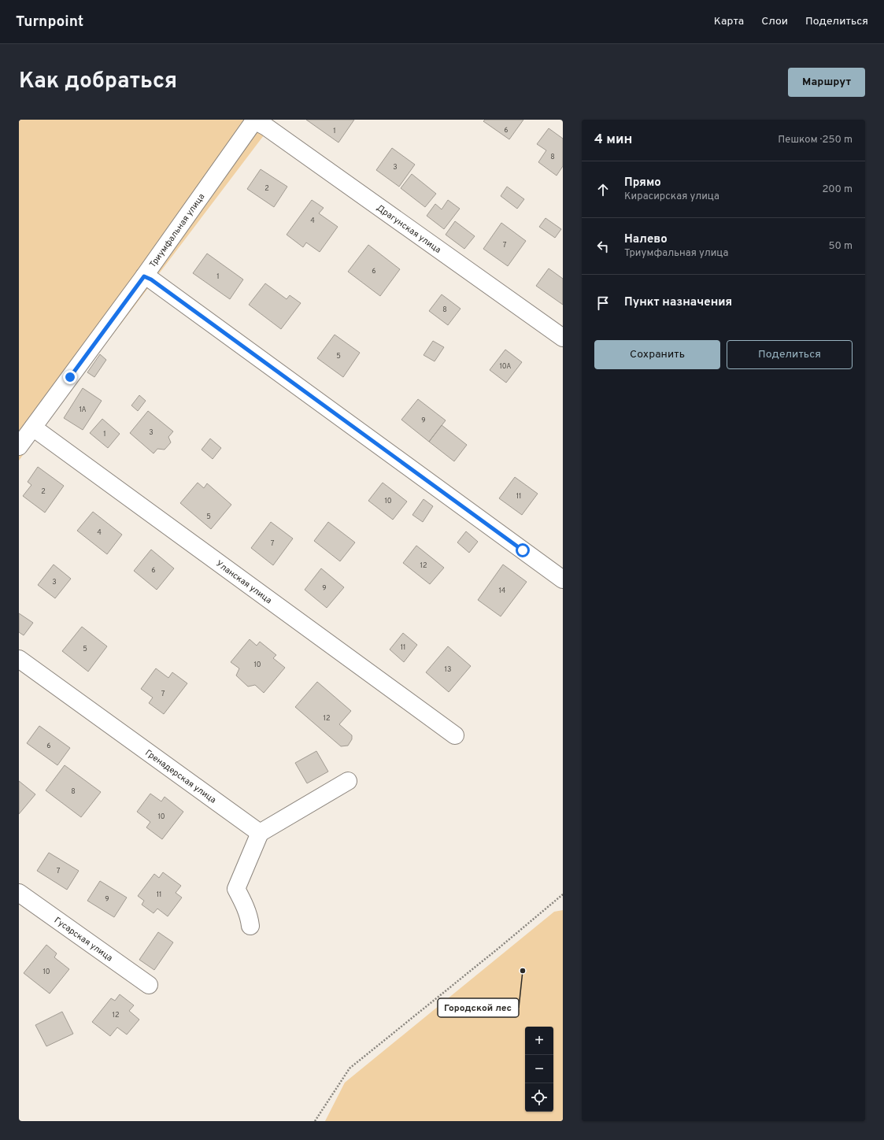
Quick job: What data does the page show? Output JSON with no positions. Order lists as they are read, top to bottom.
{
  "streets": {
    "street": [
      "Драгунская улица",
      "Триумфальная улица",
      "Уланская улица",
      "Гренадерская улица",
      "Гусарская улица"
    ]
  },
  "crossings": [
    ["Драгунская улица", "Триумфальная улица"],
    ["Триумфальная улица", "Уланская улица"]
  ],
  "places": ["Городской лес"],
  "house_numbers": [
    "6",
    "1",
    "8",
    "3",
    "2",
    "4",
    "7",
    "6",
    "1",
    "8",
    "5",
    "10А",
    "1А",
    "9",
    "3",
    "1",
    "2",
    "11",
    "10",
    "5",
    "4",
    "7",
    "12",
    "6",
    "3",
    "9",
    "14",
    "11",
    "5",
    "10",
    "13",
    "7",
    "12",
    "6",
    "8",
    "10",
    "7",
    "11",
    "9",
    "10",
    "12"
  ],
  "page": {
    "header": "Turnpoint",
    "nav": ["Карта", "Слои", "Поделиться"],
    "title": "Как добраться",
    "buttons": [
      "Маршрут",
      ["Сохранить", "Поделиться"]
    ],
    "heading": ["4 мин", "Пешком · 250 m"],
    "list": [
      ["Прямо", "Кирасирская улица", "200 m"],
      ["Налево", "Триумфальная улица", "50 m"],
      "Пункт назначения"
    ],
    "map_buttons": ["+", "−"]
  }
}
